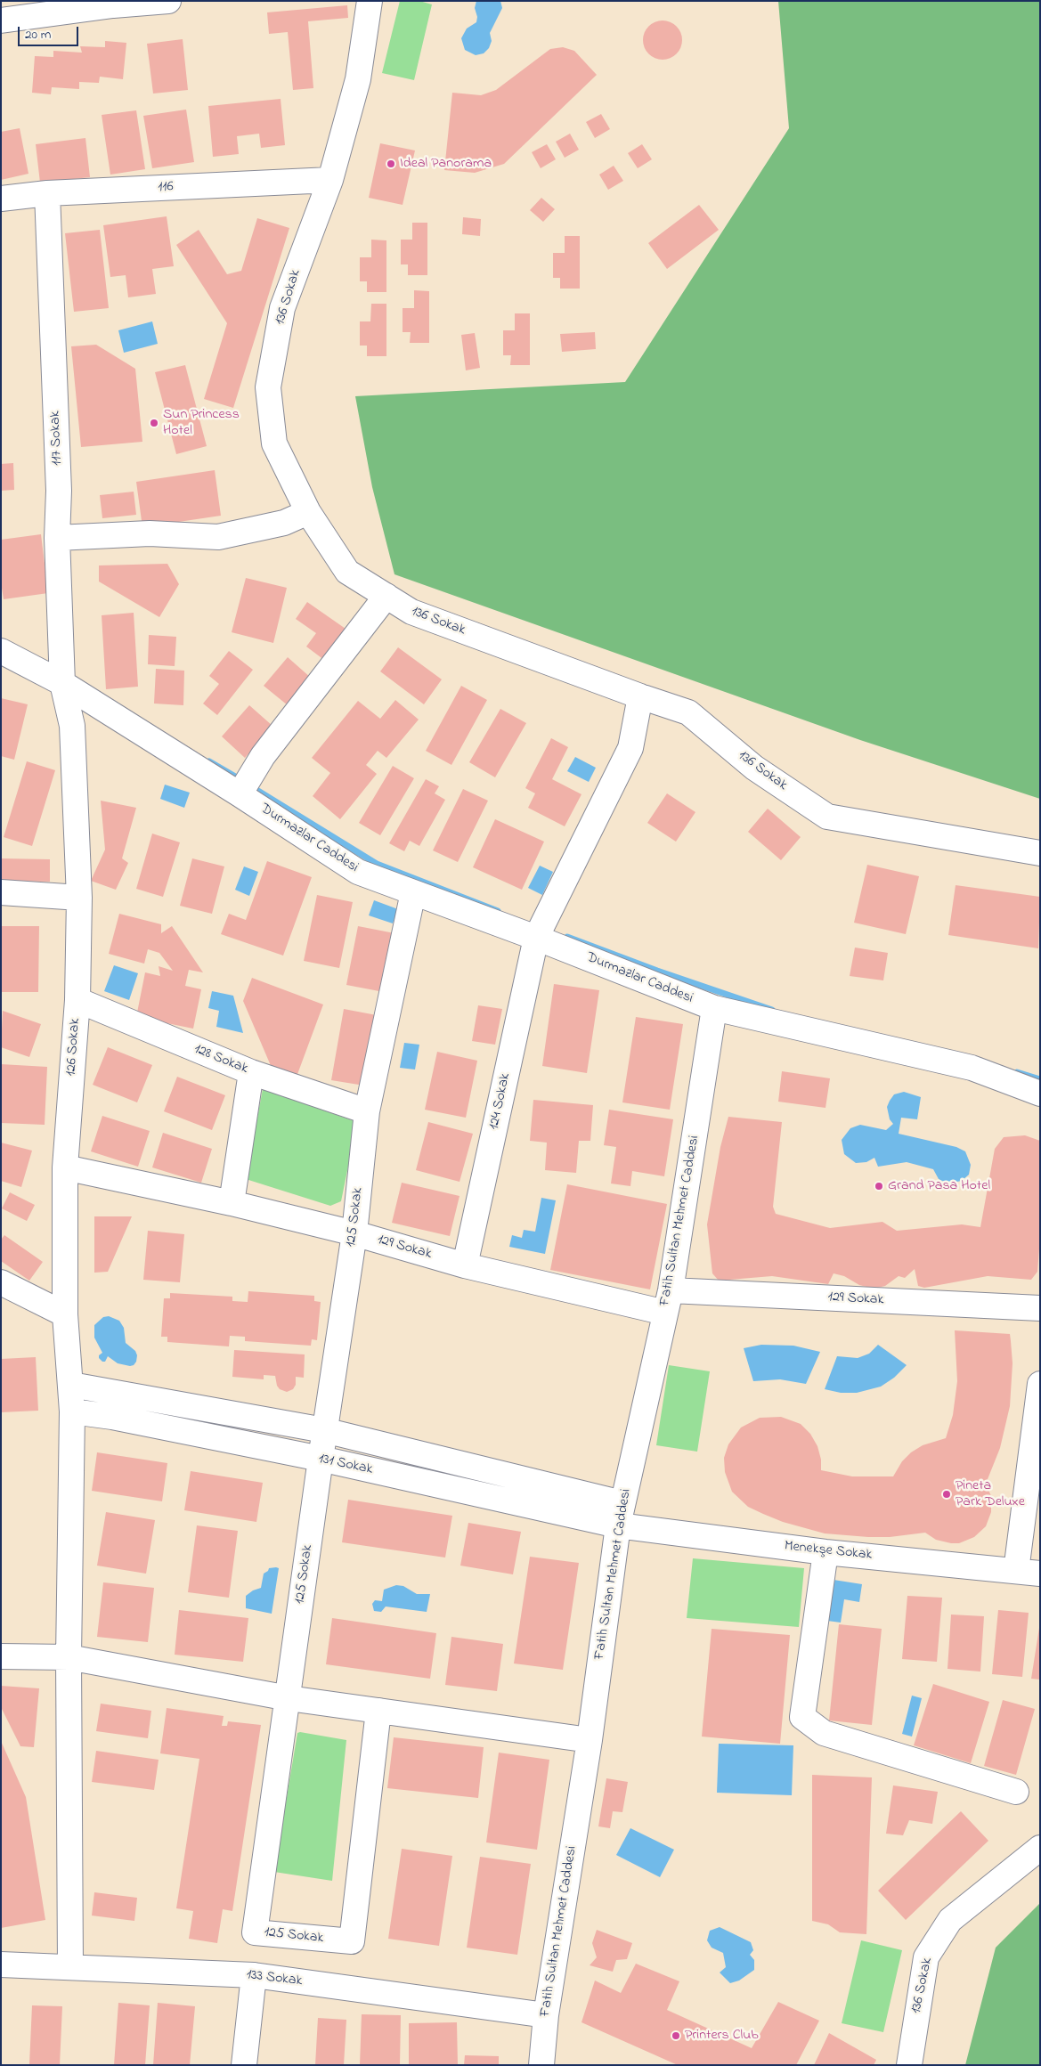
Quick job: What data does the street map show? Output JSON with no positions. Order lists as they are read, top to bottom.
{
  "streets": {
    "street": [
      "116",
      "136 Sokak",
      "117 Sokak",
      "Durmazlar Caddesi",
      "126 Sokak",
      "128 Sokak",
      "124 Sokak",
      "125 Sokak",
      "Fatih Sultan Mehmet Caddesi",
      "129 Sokak",
      "131 Sokak",
      "Menekşe Sokak",
      "133 Sokak"
    ]
  },
  "crossings": [
    ["116", "136 Sokak"],
    ["116", "117 Sokak"],
    ["136 Sokak", "124 Sokak"],
    ["117 Sokak", "Durmazlar Caddesi"],
    ["117 Sokak", "126 Sokak"],
    ["Durmazlar Caddesi", "126 Sokak"],
    ["Durmazlar Caddesi", "124 Sokak"],
    ["Durmazlar Caddesi", "125 Sokak"],
    ["Durmazlar Caddesi", "Fatih Sultan Mehmet Caddesi"],
    ["126 Sokak", "128 Sokak"],
    ["126 Sokak", "129 Sokak"],
    ["126 Sokak", "131 Sokak"],
    ["126 Sokak", "133 Sokak"],
    ["128 Sokak", "125 Sokak"],
    ["124 Sokak", "129 Sokak"],
    ["125 Sokak", "129 Sokak"],
    ["125 Sokak", "131 Sokak"],
    ["Fatih Sultan Mehmet Caddesi", "129 Sokak"],
    ["Fatih Sultan Mehmet Caddesi", "131 Sokak"],
    ["Fatih Sultan Mehmet Caddesi", "Menekşe Sokak"],
    ["Fatih Sultan Mehmet Caddesi", "133 Sokak"],
    ["131 Sokak", "Menekşe Sokak"]
  ],
  "places": [
    "Ideal Panorama",
    "Sun Princess Hotel",
    "Grand Pasa Hotel",
    "Pineta Park Deluxe",
    "Printers Club"
  ],
  "scale_bar": "20 m"
}
